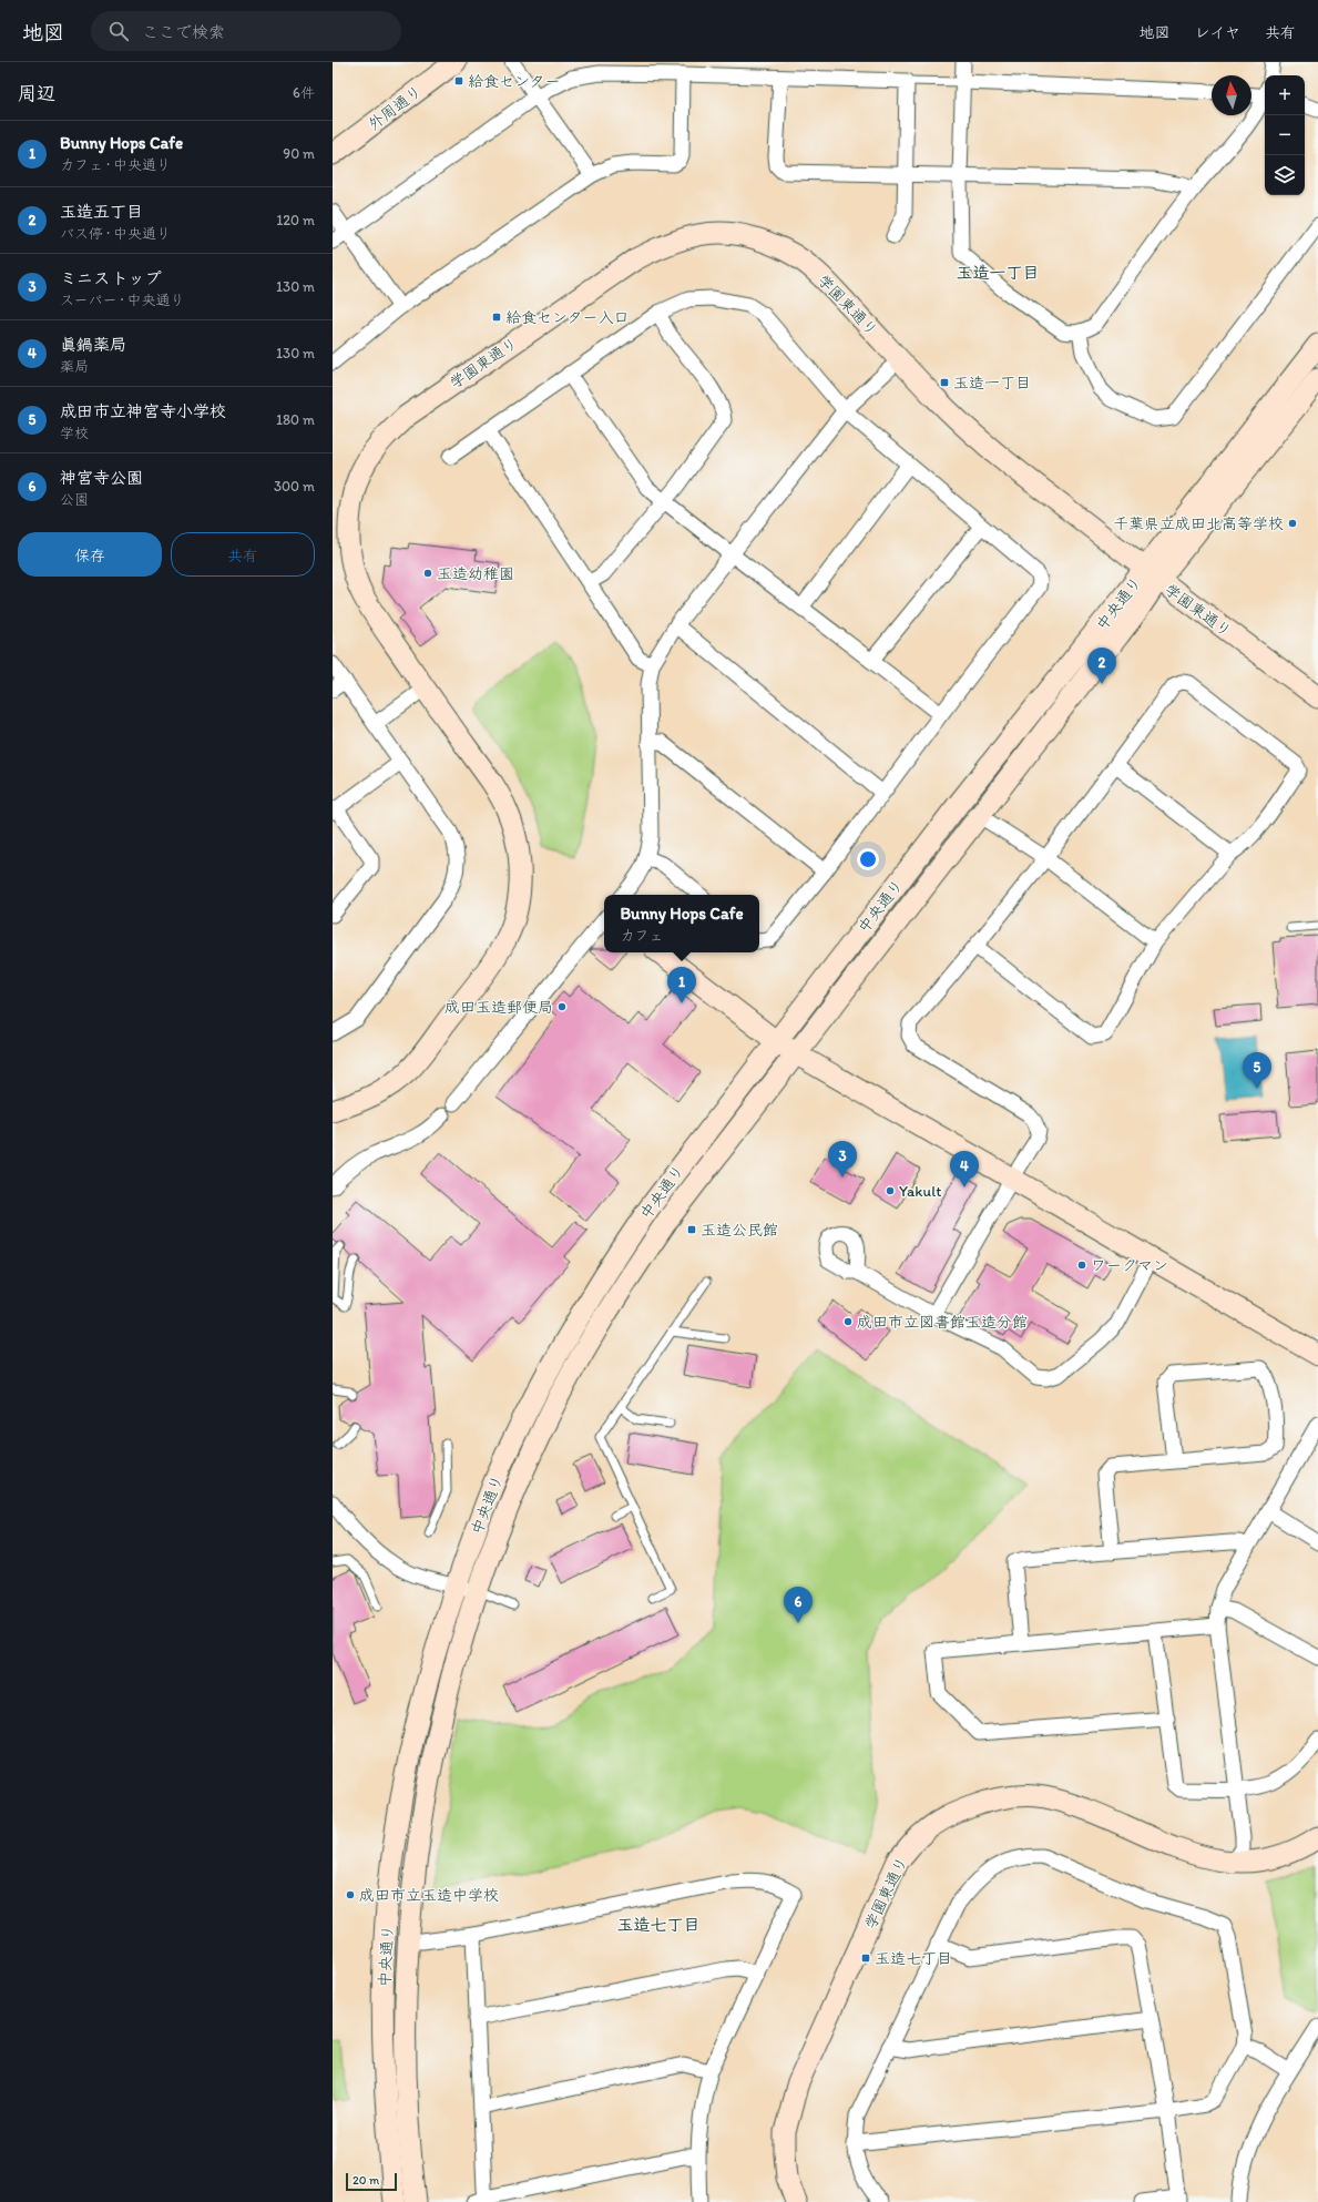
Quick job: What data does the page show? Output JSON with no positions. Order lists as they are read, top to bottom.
{
  "streets": {
    "street": ["外周通り", "学園東通り", "中央通り"]
  },
  "crossings": [
    ["学園東通り", "中央通り"]
  ],
  "districts": ["玉造一丁目", "玉造七丁目"],
  "places": {
    "transit": [
      "給食センター",
      "給食センター入口",
      "玉造一丁目",
      "玉造公民館",
      "玉造七丁目"
    ],
    "other": [
      "千葉県立成田北高等学校",
      "玉造幼稚園",
      "成田玉造郵便局",
      "Yakult",
      "ワークマン",
      "成田市立図書館玉造分館",
      "成田市立玉造中学校"
    ]
  },
  "scale_bar": "20 m",
  "north": "top",
  "page": {
    "header": "地図",
    "search": "ここで検索",
    "nav": ["地図", "レイヤ", "共有"],
    "heading": ["周辺", "6件"],
    "map_buttons": ["+", "−"],
    "list": [
      {
        "mark": "1",
        "name": "Bunny Hops Cafe",
        "note": "カフェ · 中央通り",
        "value": "90 m"
      },
      {
        "mark": "2",
        "name": "玉造五丁目",
        "note": "バス停 · 中央通り",
        "value": "120 m"
      },
      {
        "mark": "3",
        "name": "ミニストップ",
        "note": "スーパー · 中央通り",
        "value": "130 m"
      },
      {
        "mark": "4",
        "name": "眞鍋薬局",
        "note": "薬局",
        "value": "130 m"
      },
      {
        "mark": "5",
        "name": "成田市立神宮寺小学校",
        "note": "学校",
        "value": "180 m"
      },
      {
        "mark": "6",
        "name": "神宮寺公園",
        "note": "公園",
        "value": "300 m"
      }
    ],
    "buttons": ["保存", "共有"],
    "pins": [
      "2",
      "1",
      "5",
      "3",
      "4",
      "6"
    ],
    "popup": ["Bunny Hops Cafe", "カフェ"],
    "scale": "20 m"
  }
}
